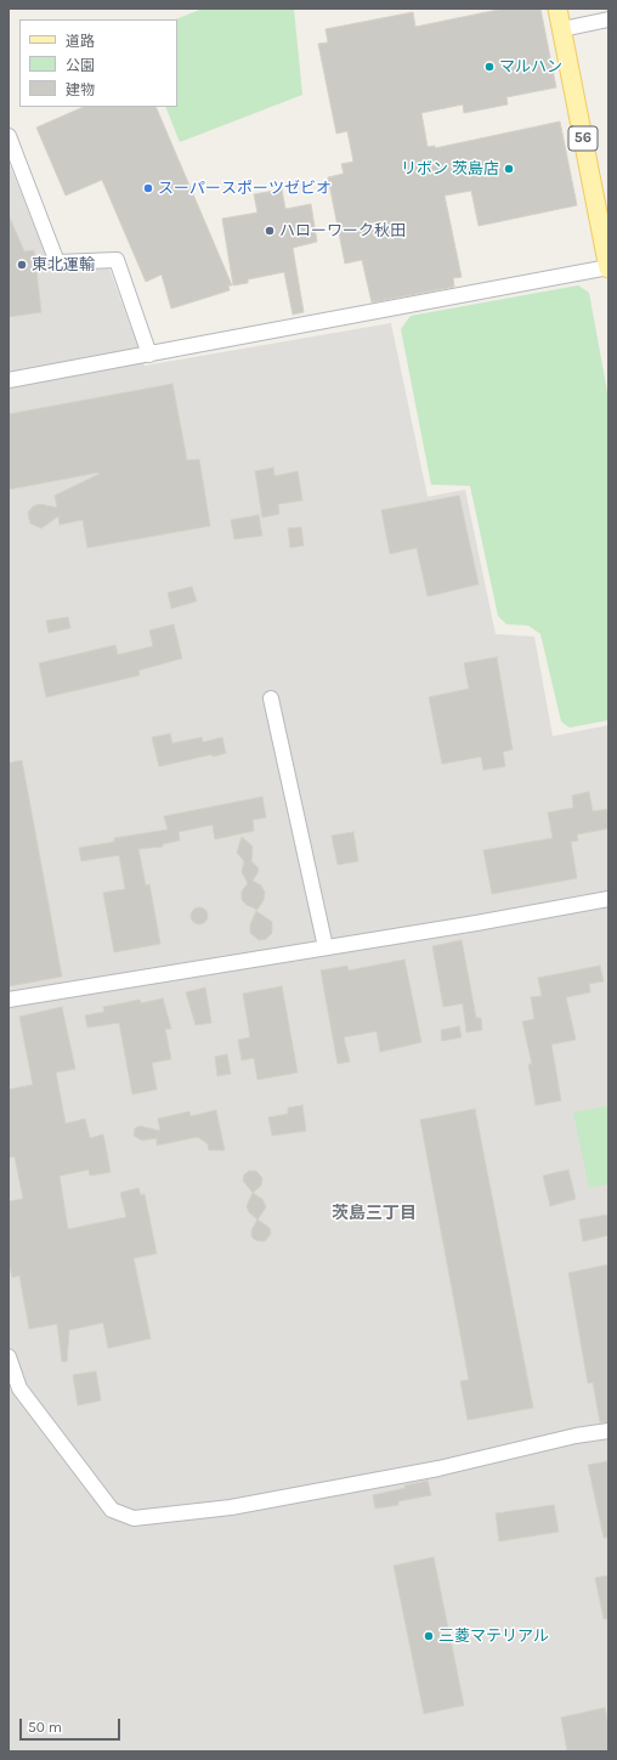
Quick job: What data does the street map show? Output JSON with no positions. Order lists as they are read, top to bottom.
{
  "streets": {
    "main road": ["56"]
  },
  "districts": ["茨島三丁目"],
  "places": [
    "マルハン",
    "リボン 茨島店",
    "スーパースポーツゼビオ",
    "ハローワーク秋田",
    "東北運輸",
    "三菱マテリアル"
  ],
  "legend": ["道路", "公園", "建物"],
  "scale_bar": "50 m"
}
